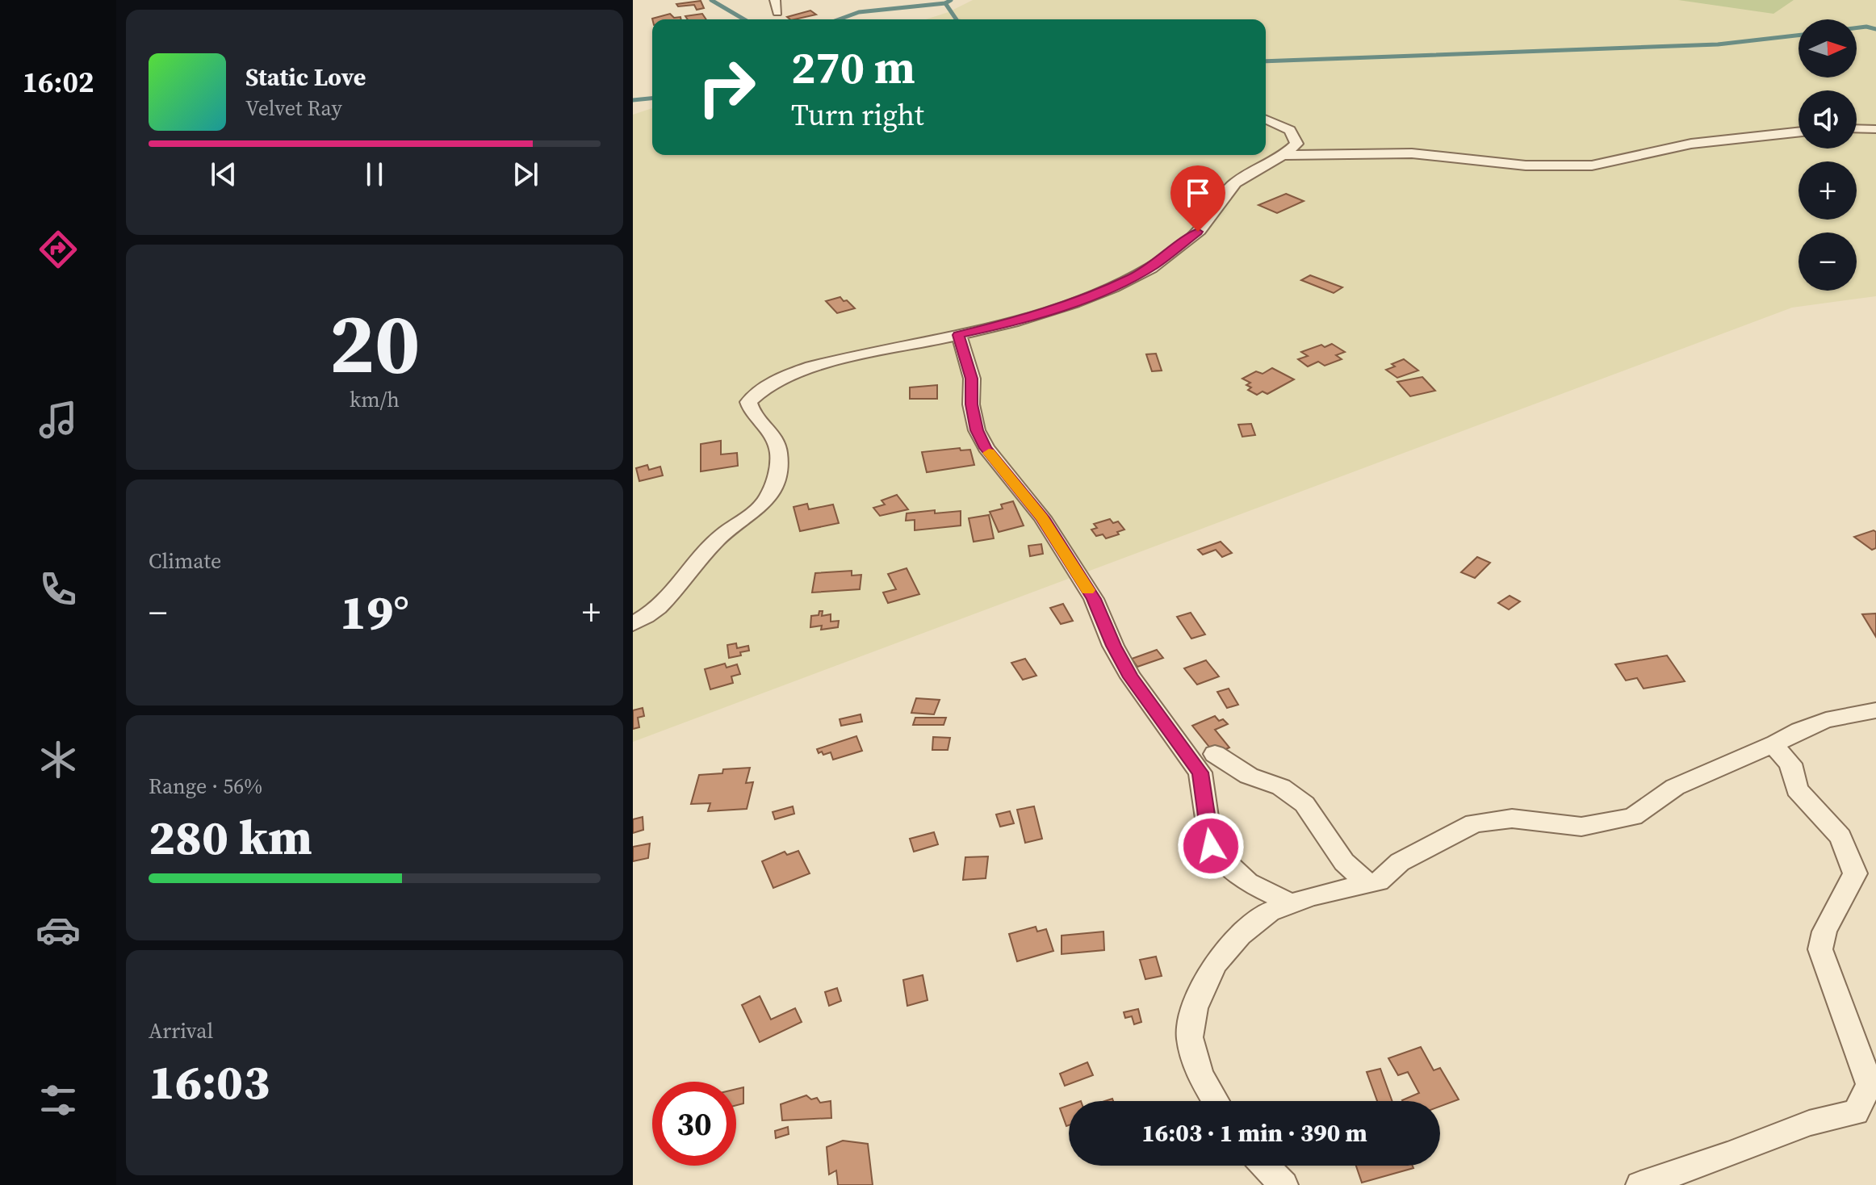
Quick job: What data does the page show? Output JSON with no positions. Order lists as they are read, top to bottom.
{
  "north": "right",
  "page": {
    "tabs": "16:02",
    "map_buttons": ["+", "−"],
    "turn": ["270 m", "Turn right"],
    "song": ["Static Love", "Velvet Ray"],
    "tile": [
      ["20", "km/h"],
      "Climate",
      ["Range · 56%", "280 km"],
      ["Arrival", "16:03"]
    ],
    "heat": ["−", "19°", "+"],
    "limit": "30",
    "trip": "16:03 · 1 min · 390 m"
  }
}
